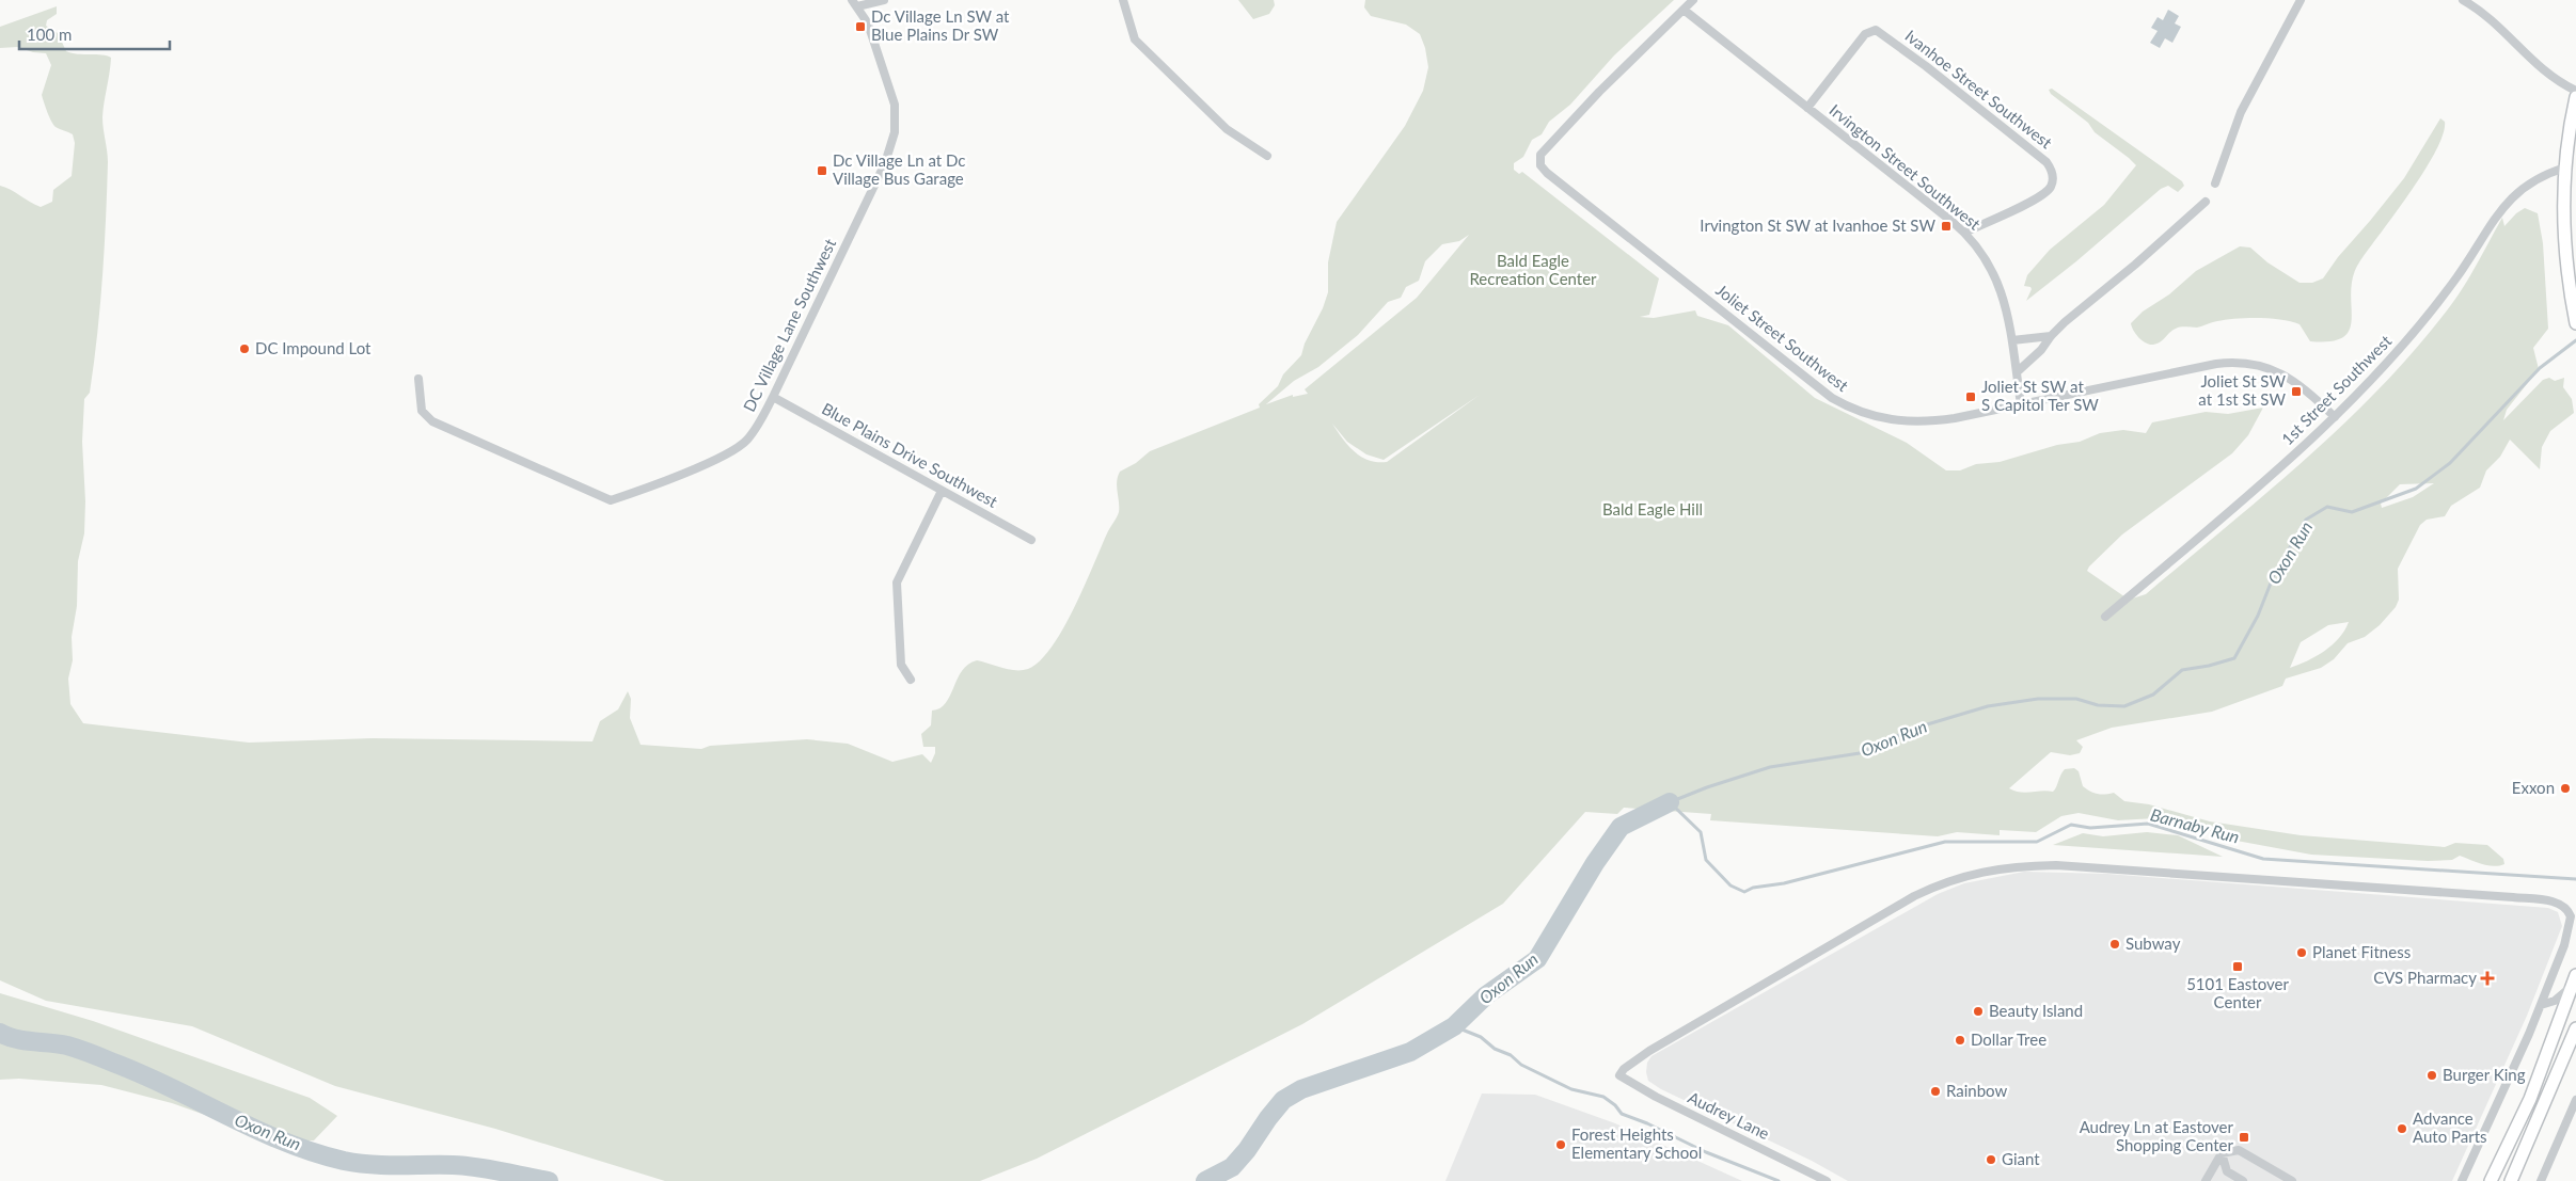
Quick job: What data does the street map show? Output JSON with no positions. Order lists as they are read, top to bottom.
{
  "streets": {
    "street": [
      "Ivanhoe Street Southwest",
      "Irvington Street Southwest",
      "DC Village Lane Southwest",
      "Joliet Street Southwest",
      "1st Street Southwest",
      "Blue Plains Drive Southwest",
      "Audrey Lane"
    ]
  },
  "crossings": [
    ["Ivanhoe Street Southwest", "Irvington Street Southwest"],
    ["Irvington Street Southwest", "Joliet Street Southwest"],
    ["DC Village Lane Southwest", "Blue Plains Drive Southwest"],
    ["Joliet Street Southwest", "1st Street Southwest"]
  ],
  "water": ["Oxon Run", "Barnaby Run"],
  "parks": ["Bald Eagle Recreation Center", "Bald Eagle Hill"],
  "places": {
    "transit": [
      "Dc Village Ln SW at Blue Plains Dr SW",
      "Dc Village Ln at Dc Village Bus Garage",
      "Irvington St SW at Ivanhoe St SW",
      "Joliet St SW at 1st St SW",
      "Joliet St SW at S Capitol Ter SW",
      "5101 Eastover Center",
      "Audrey Ln at Eastover Shopping Center"
    ],
    "other": [
      "DC Impound Lot",
      "Exxon",
      "Subway",
      "Planet Fitness",
      "Beauty Island",
      "Dollar Tree",
      "Burger King",
      "Rainbow",
      "Advance Auto Parts",
      "Forest Heights Elementary School",
      "Giant"
    ],
    "health": ["CVS Pharmacy"]
  },
  "scale_bar": "100 m"
}
